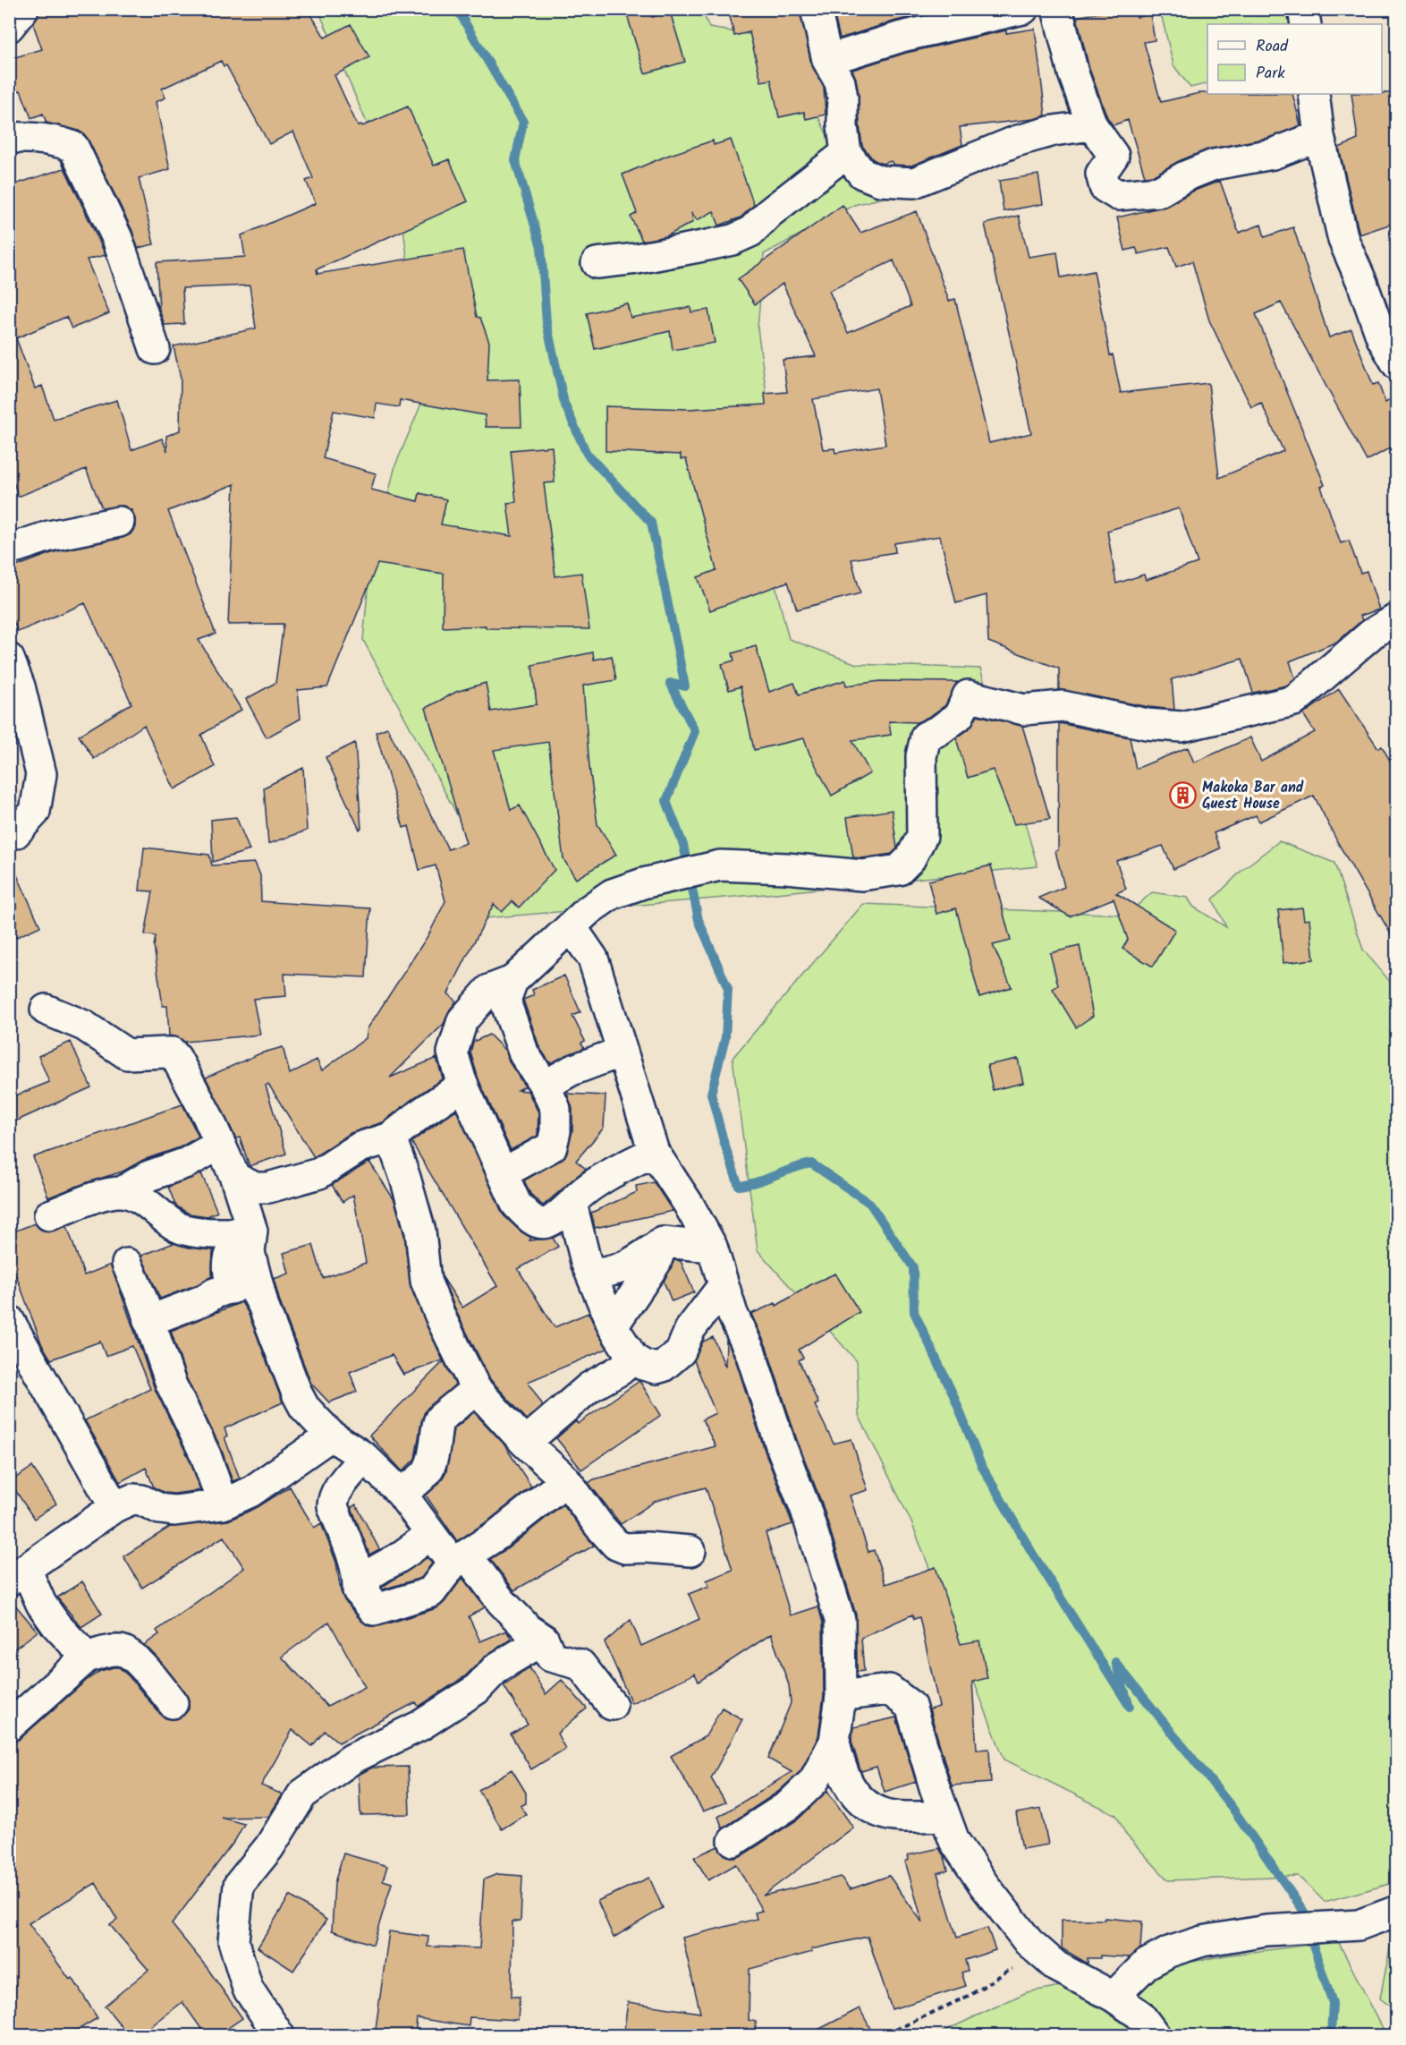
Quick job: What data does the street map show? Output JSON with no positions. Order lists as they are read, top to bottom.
{
  "places": {
    "building": ["Makoka Bar and Guest House"]
  },
  "legend": ["Road", "Park"]
}
